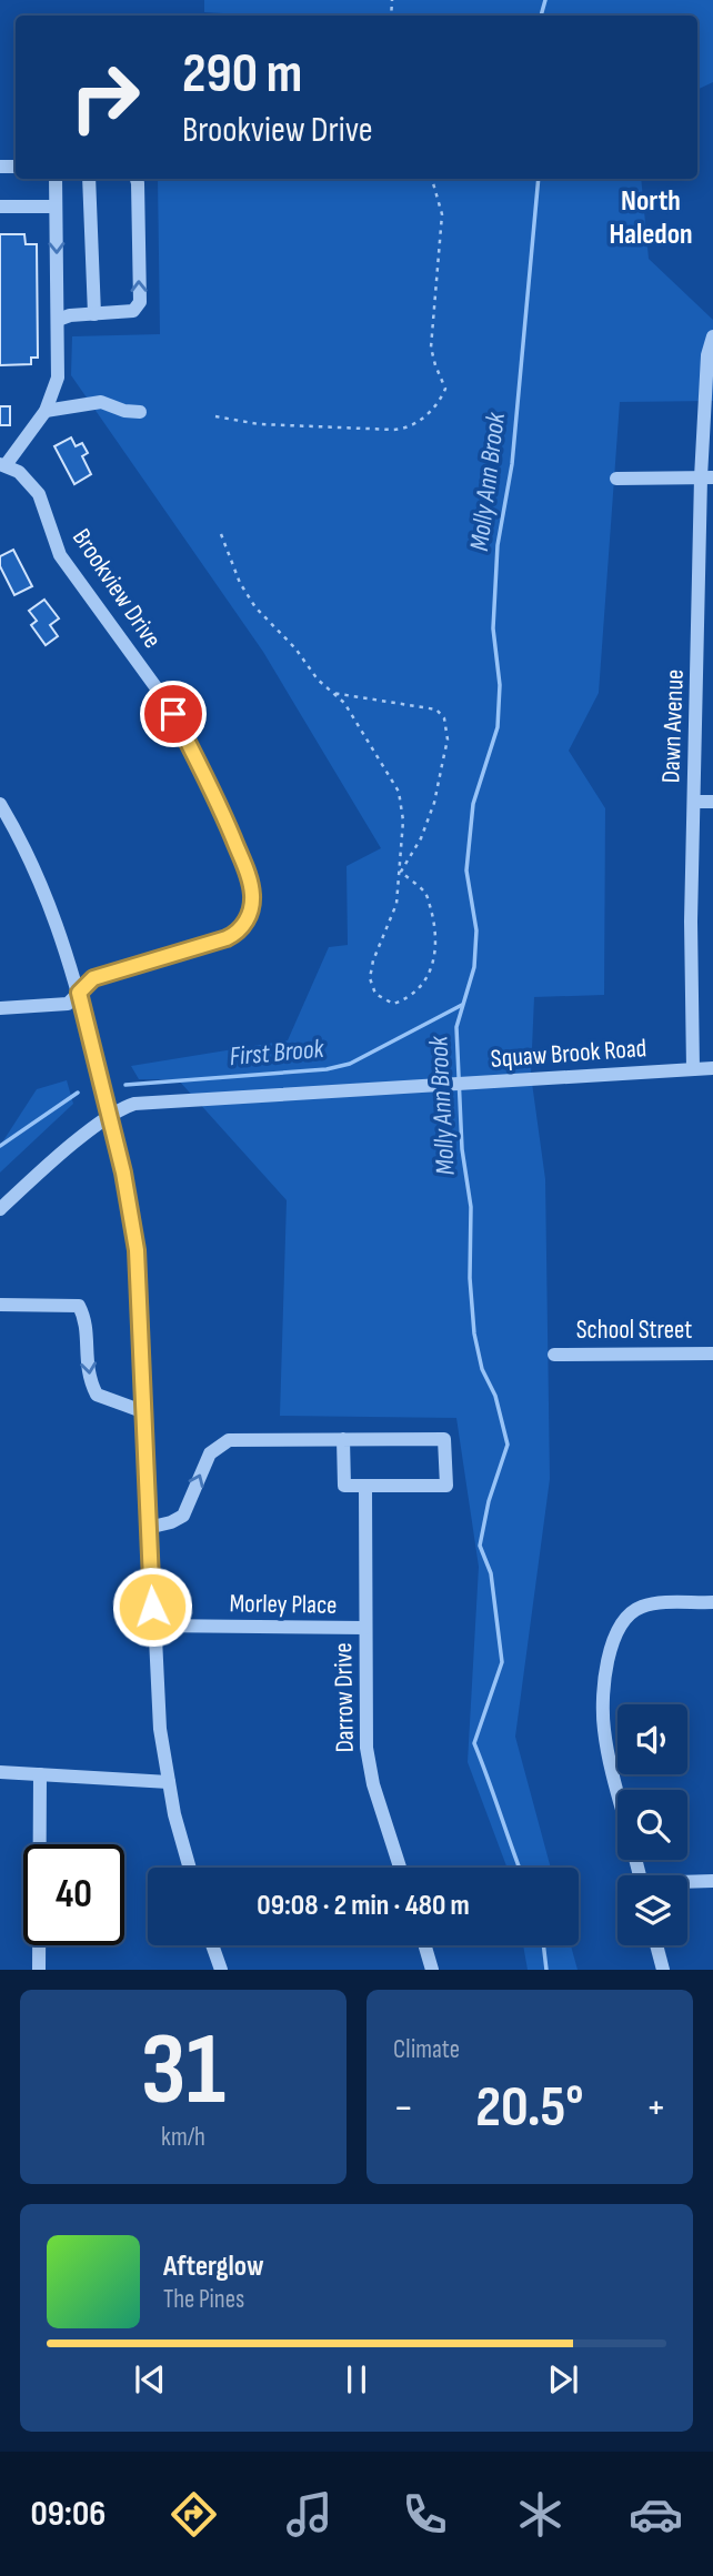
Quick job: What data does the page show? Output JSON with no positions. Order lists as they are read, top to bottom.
{
  "streets": {
    "street": [
      "Brookview Drive",
      "Dawn Avenue",
      "Squaw Brook Road",
      "School Street",
      "Morley Place",
      "Darrow Drive"
    ]
  },
  "crossings": [
    ["Dawn Avenue", "Squaw Brook Road"],
    ["Morley Place", "Darrow Drive"]
  ],
  "districts": ["North Haledon"],
  "water": ["Molly Ann Brook", "First Brook"],
  "page": {
    "turn": ["290 m", "Brookview Drive"],
    "limit": "40",
    "trip": "09:08 · 2 min · 480 m",
    "tile": [
      ["31", "km/h"],
      "Climate"
    ],
    "heat": ["−", "20.5°", "+"],
    "song": ["Afterglow", "The Pines"],
    "tabs": "09:06"
  }
}
